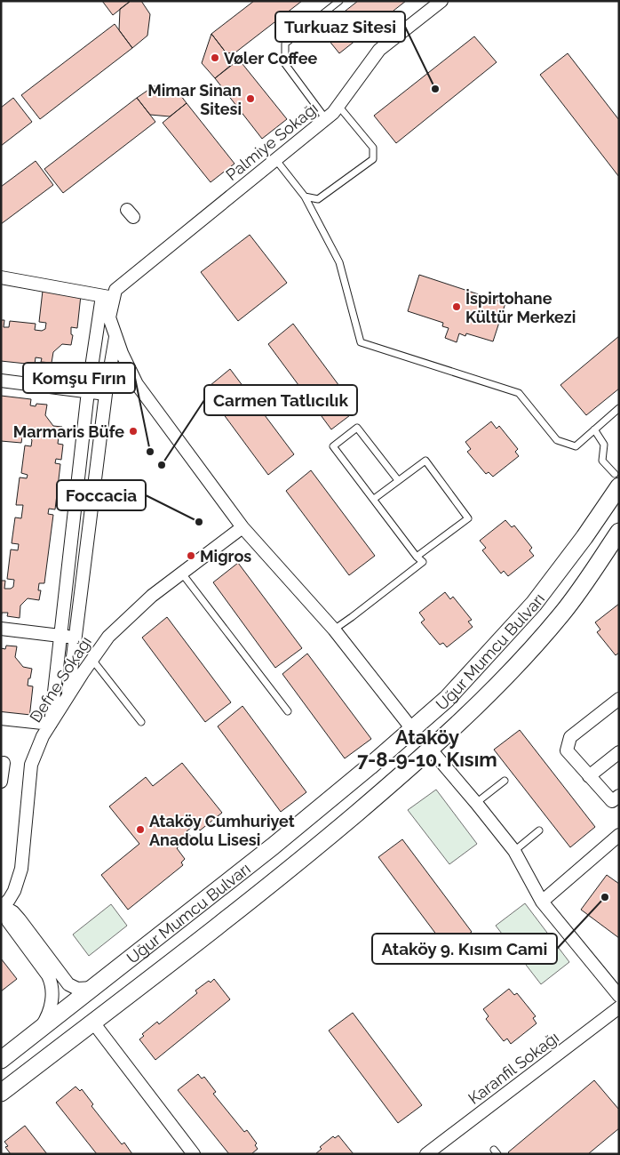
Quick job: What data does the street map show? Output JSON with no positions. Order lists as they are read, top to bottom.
{
  "streets": {
    "main road": ["Uğur Mumcu Bulvarı"],
    "street": ["Palmiye Sokağı", "Defne Sokağı", "Karanfil Sokağı"]
  },
  "districts": ["Ataköy 7-8-9-10. Kısım"],
  "places": [
    "Vøler Coffee",
    "Turkuaz Sitesi",
    "Mimar Sinan Sitesi",
    "İspirtohane Kültür Merkezi",
    "Marmaris Büfe",
    "Komşu Fırın",
    "Carmen Tatlıcılık",
    "Foccacia",
    "Migros",
    "Ataköy Cumhuriyet Anadolu Lisesi",
    "Ataköy 9. Kısım Cami"
  ]
}
